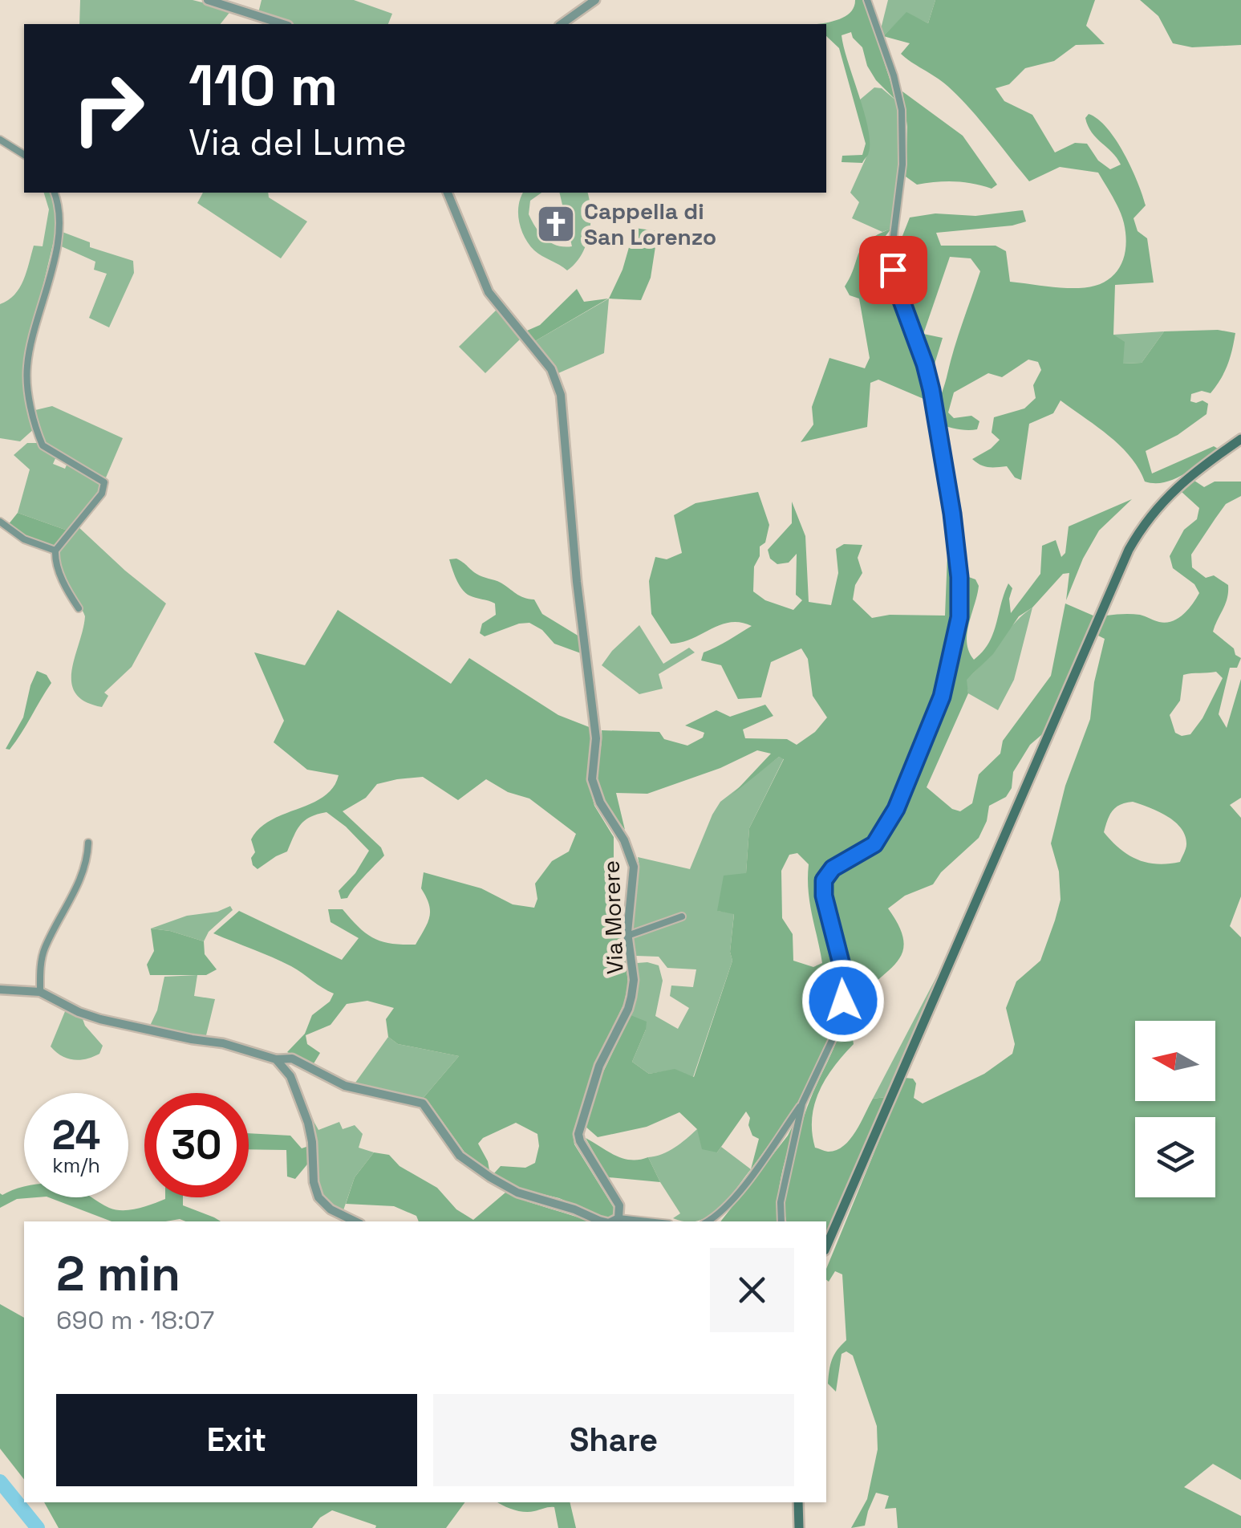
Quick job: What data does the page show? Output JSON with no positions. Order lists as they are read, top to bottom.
{
  "streets": {
    "street": ["Via Morere"]
  },
  "places": {
    "church": ["Cappella di San Lorenzo"]
  },
  "north": "left",
  "page": {
    "turn": ["110 m", "Via del Lume"],
    "speed": "24 km/h",
    "limit": "30",
    "heading": ["2 min", "690 m · 18:07"],
    "buttons": ["Exit", "Share"]
  }
}
